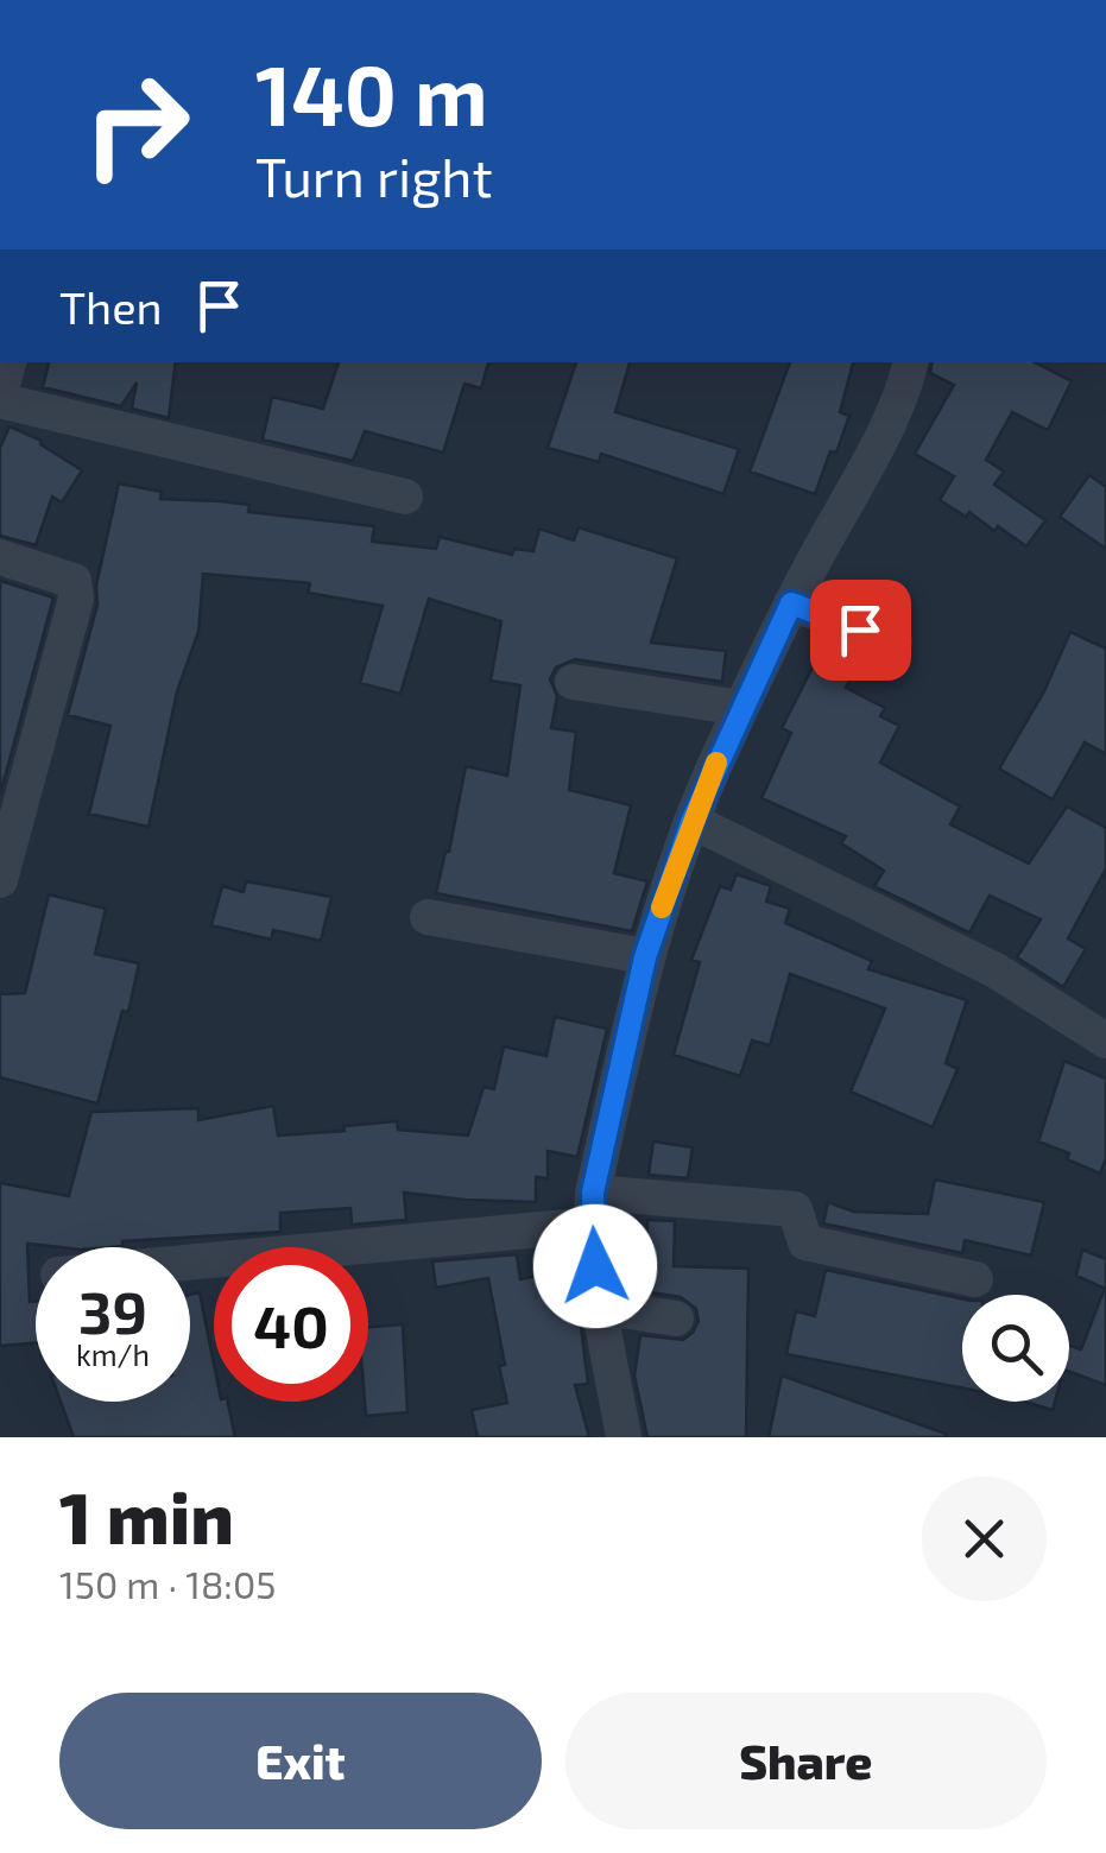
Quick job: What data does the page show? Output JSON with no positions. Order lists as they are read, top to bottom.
{
  "page": {
    "turn": ["140 m", "Turn right"],
    "then": "Then",
    "speed": "39 km/h",
    "limit": "40",
    "heading": ["1 min", "150 m · 18:05"],
    "buttons": ["Exit", "Share"]
  }
}
